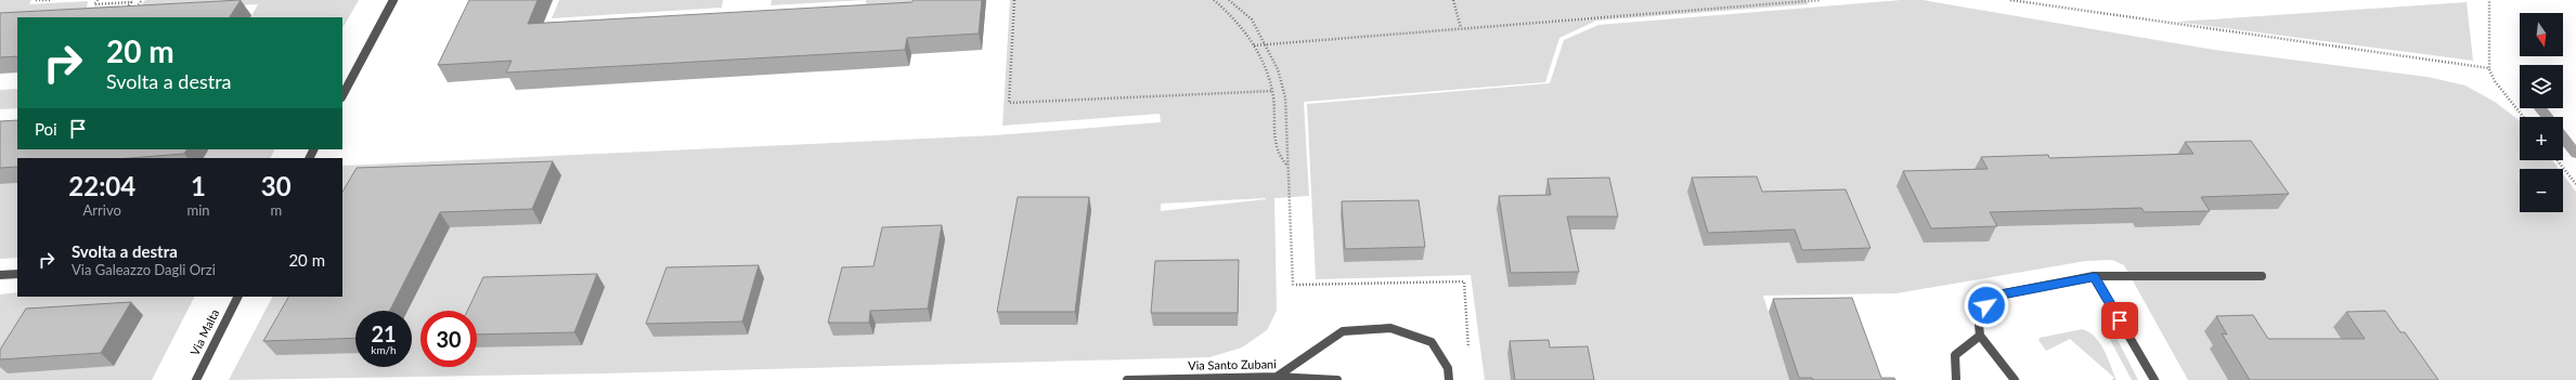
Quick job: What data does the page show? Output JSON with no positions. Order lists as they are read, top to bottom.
{
  "streets": {
    "street": ["Via Malta", "Via Santo Zubani"]
  },
  "north": "bottom",
  "page": {
    "map_buttons": ["+", "−"],
    "turn": ["20 m", "Svolta a destra"],
    "then": "Poi",
    "eta": [
      "22:04",
      "Arrivo",
      "1",
      "min",
      "30",
      "m"
    ],
    "list": [
      {
        "name": "Svolta a destra",
        "note": "Via Galeazzo Dagli Orzi",
        "value": "20 m"
      }
    ],
    "speed": "21 km/h",
    "limit": "30"
  }
}
